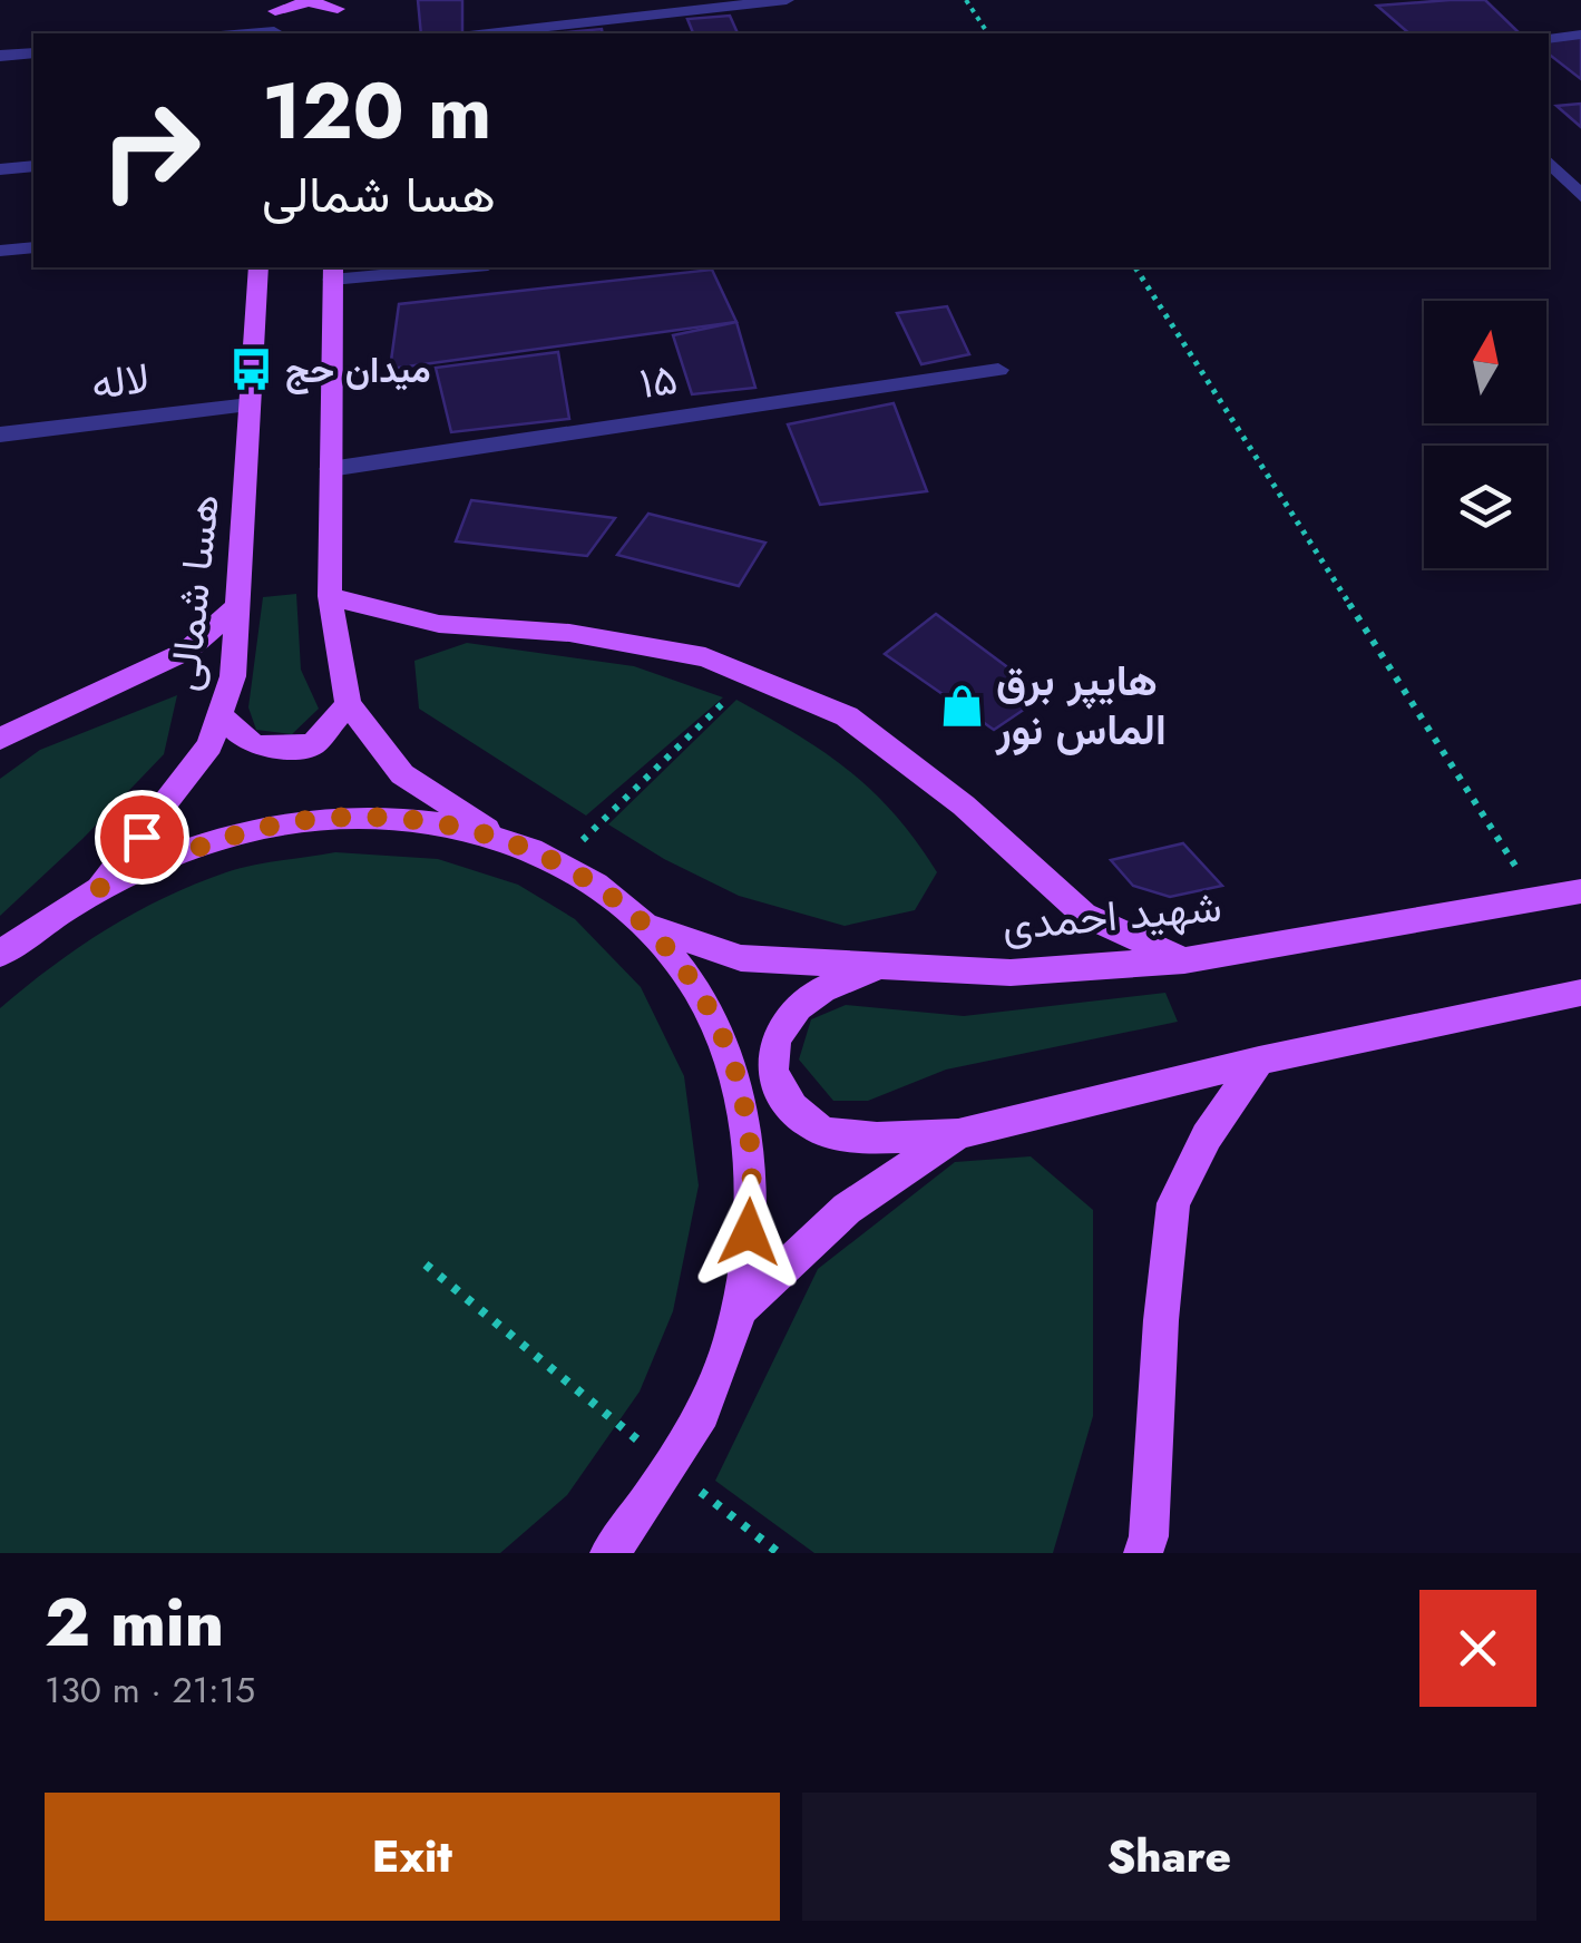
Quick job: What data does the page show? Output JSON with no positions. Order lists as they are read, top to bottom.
{
  "streets": {
    "main road": ["هسا شمالی", "شهید احمدی"],
    "street": ["لاله", "۱۵"]
  },
  "crossings": [
    ["لاله", "هسا شمالی"]
  ],
  "places": {
    "bus stop": ["میدان حج"],
    "shop": ["هایپر برق الماس نور"]
  },
  "north": "top",
  "page": {
    "turn": ["120 m", "هسا شمالی"],
    "heading": ["2 min", "130 m · 21:15"],
    "buttons": ["Exit", "Share"]
  }
}
